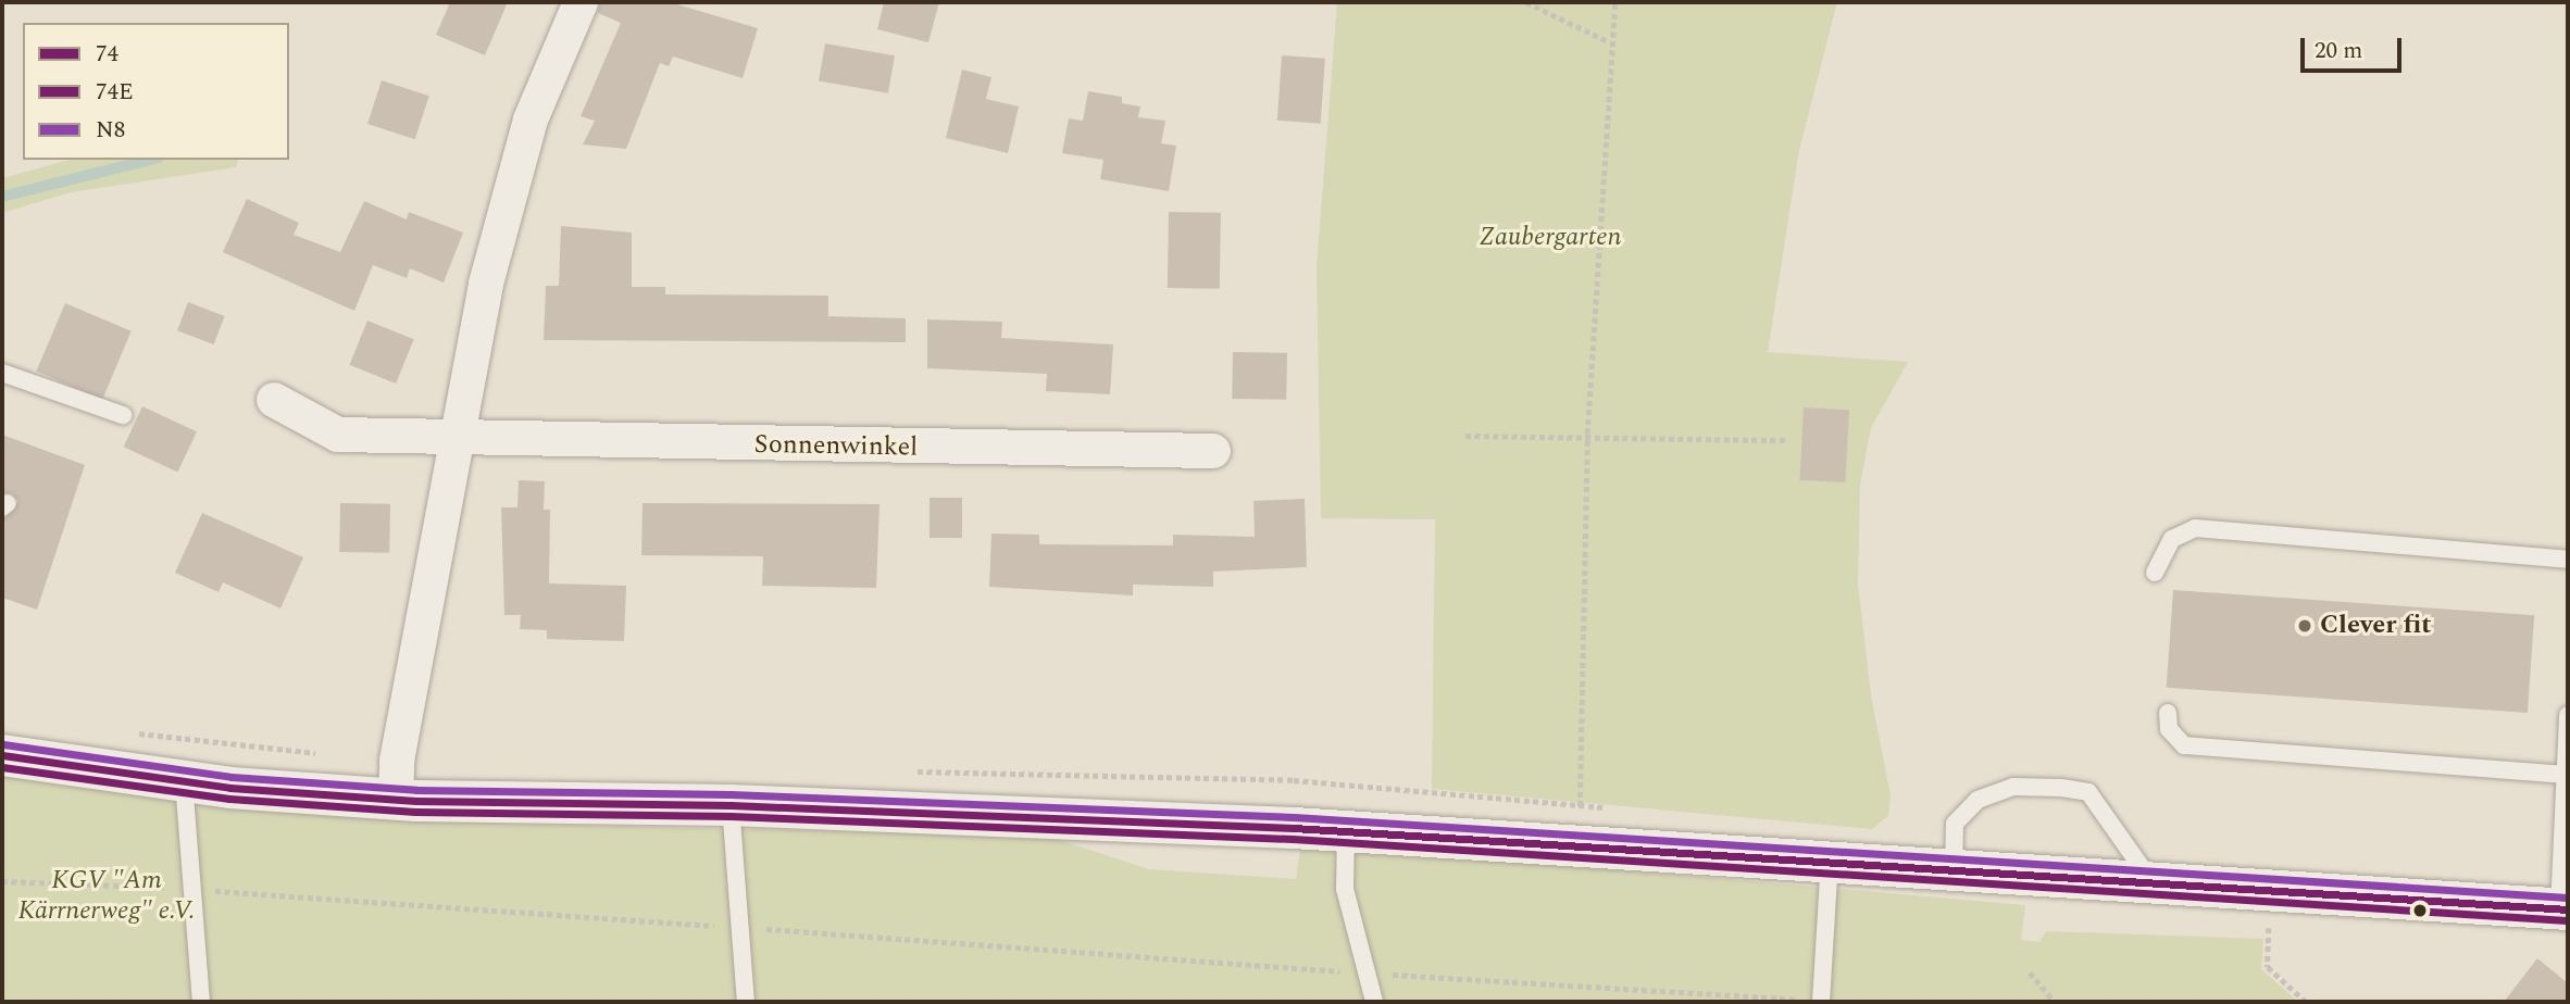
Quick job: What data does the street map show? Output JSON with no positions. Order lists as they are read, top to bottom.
{
  "streets": {
    "street": ["Sonnenwinkel"]
  },
  "parks": ["Zaubergarten", "KGV \"Am Kärrnerweg\" e.V."],
  "places": ["Clever fit"],
  "lines": ["transit line N8", "transit line 74", "transit line 74E"],
  "legend": ["74", "74E", "N8"],
  "scale_bar": "20 m"
}
